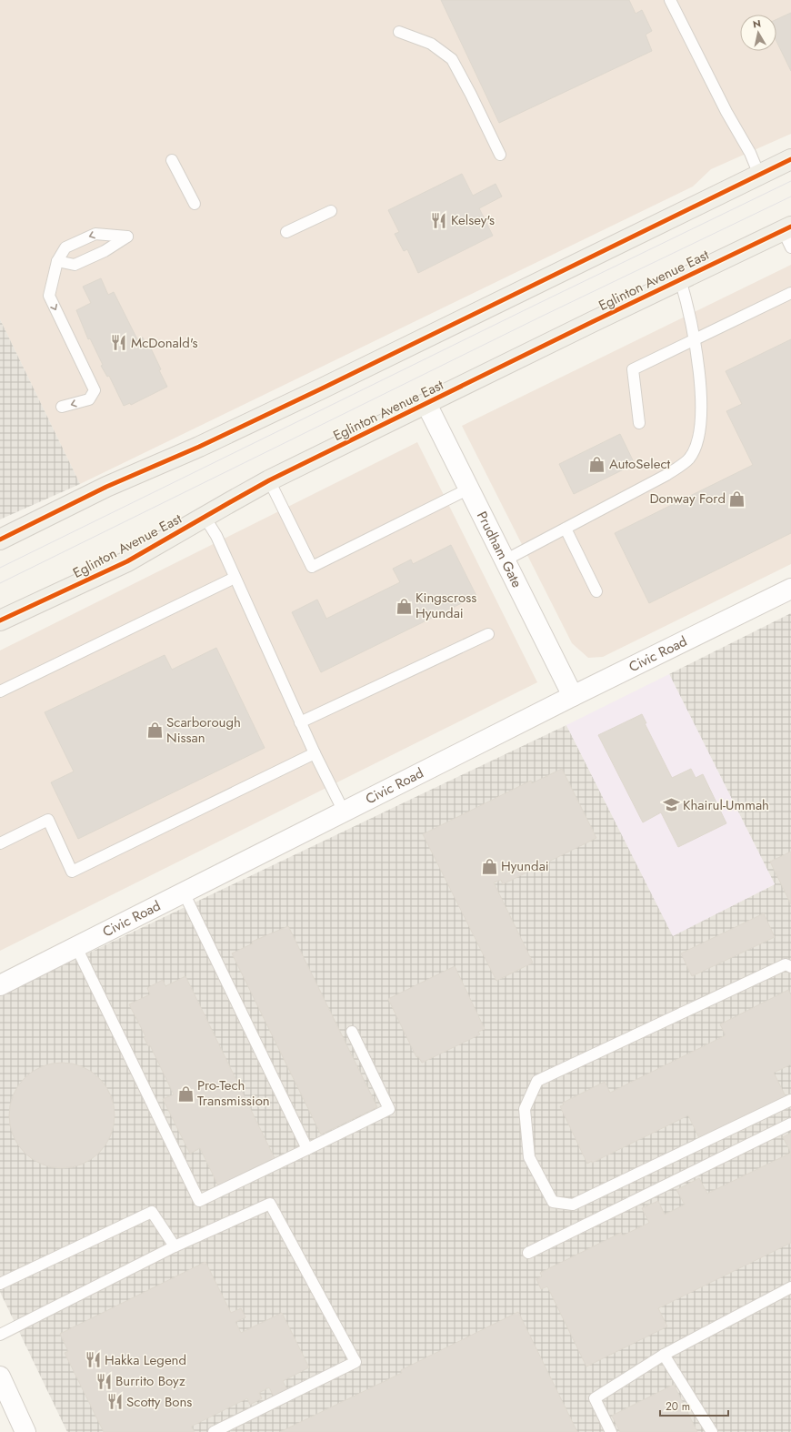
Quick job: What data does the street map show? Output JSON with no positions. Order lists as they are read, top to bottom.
{
  "streets": {
    "main road": ["Eglinton Avenue East"],
    "street": ["Prudham Gate", "Civic Road"]
  },
  "crossings": [
    ["Eglinton Avenue East", "Prudham Gate"],
    ["Prudham Gate", "Civic Road"]
  ],
  "places": {
    "restaurant": [
      "Kelsey's",
      "McDonald's",
      "Hakka Legend",
      "Burrito Boyz",
      "Scotty Bons"
    ],
    "shop": [
      "AutoSelect",
      "Donway Ford",
      "Kingscross Hyundai",
      "Scarborough Nissan",
      "Hyundai",
      "Pro-Tech Transmission"
    ],
    "school or university": ["Khairul-Ummah"]
  },
  "scale_bar": "20 m",
  "north": "top"
}
